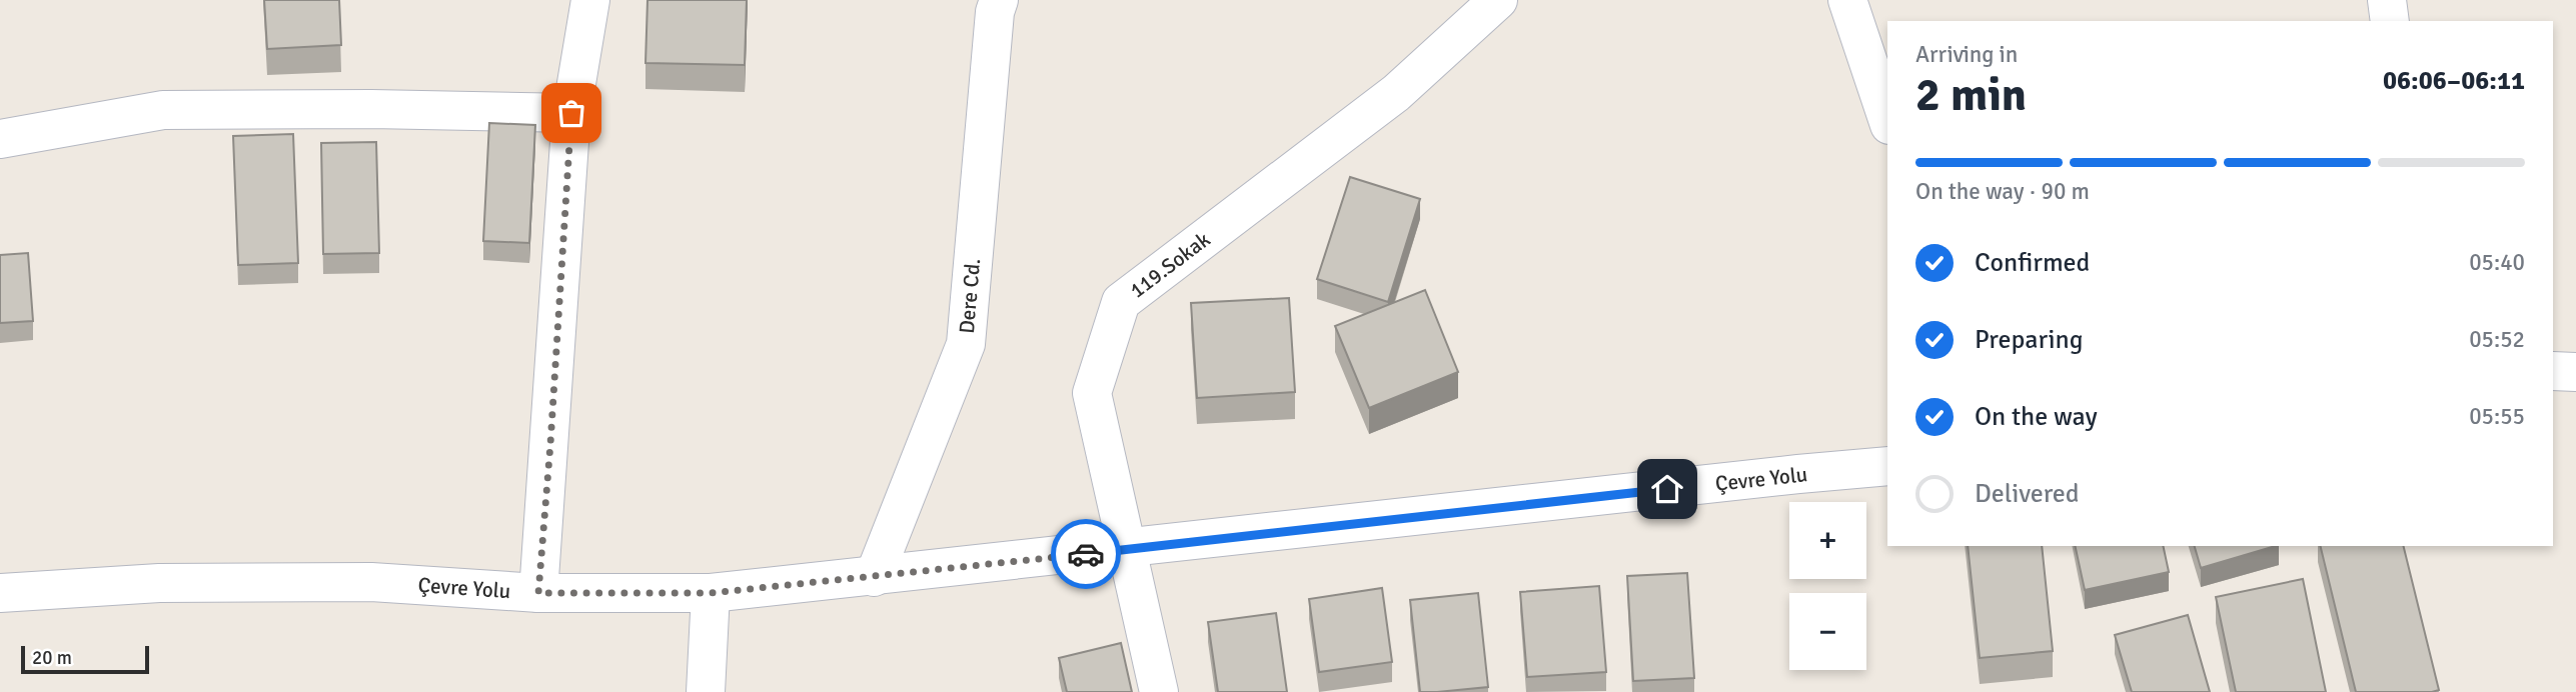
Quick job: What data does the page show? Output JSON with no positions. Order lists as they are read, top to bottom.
{
  "streets": {
    "street": ["119.Sokak", "Dere Cd.", "Çevre Yolu"]
  },
  "crossings": [
    ["119.Sokak", "Çevre Yolu"],
    ["Dere Cd.", "Çevre Yolu"]
  ],
  "scale_bar": "20 m",
  "page": {
    "heading": ["2 min", "Arriving in", "06:06–06:11"],
    "bar": "On the way · 90 m",
    "list": [
      ["Confirmed", "05:40"],
      ["Preparing", "05:52"],
      ["On the way", "05:55"],
      "Delivered"
    ],
    "map_buttons": ["+", "−"],
    "scale": "20 m"
  }
}
